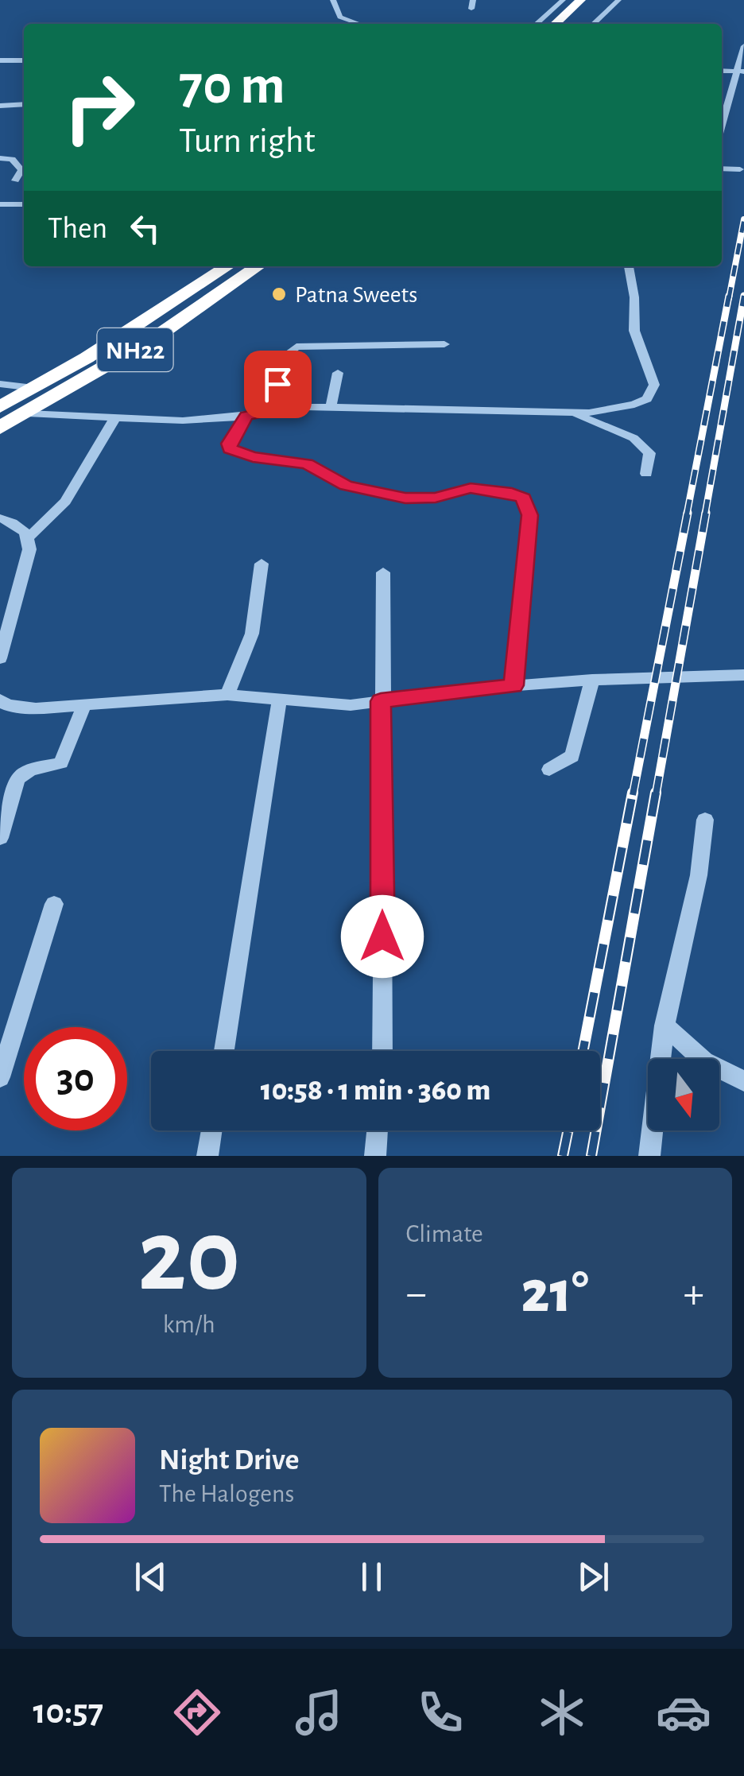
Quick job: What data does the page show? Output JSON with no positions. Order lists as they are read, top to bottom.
{
  "streets": {
    "highway": ["NH22"]
  },
  "places": ["Patna Sweets"],
  "north": "bottom",
  "page": {
    "turn": ["70 m", "Turn right"],
    "then": "Then",
    "limit": "30",
    "trip": "10:58 · 1 min · 360 m",
    "tile": [
      ["20", "km/h"],
      "Climate"
    ],
    "heat": ["−", "21°", "+"],
    "song": ["Night Drive", "The Halogens"],
    "tabs": "10:57"
  }
}
